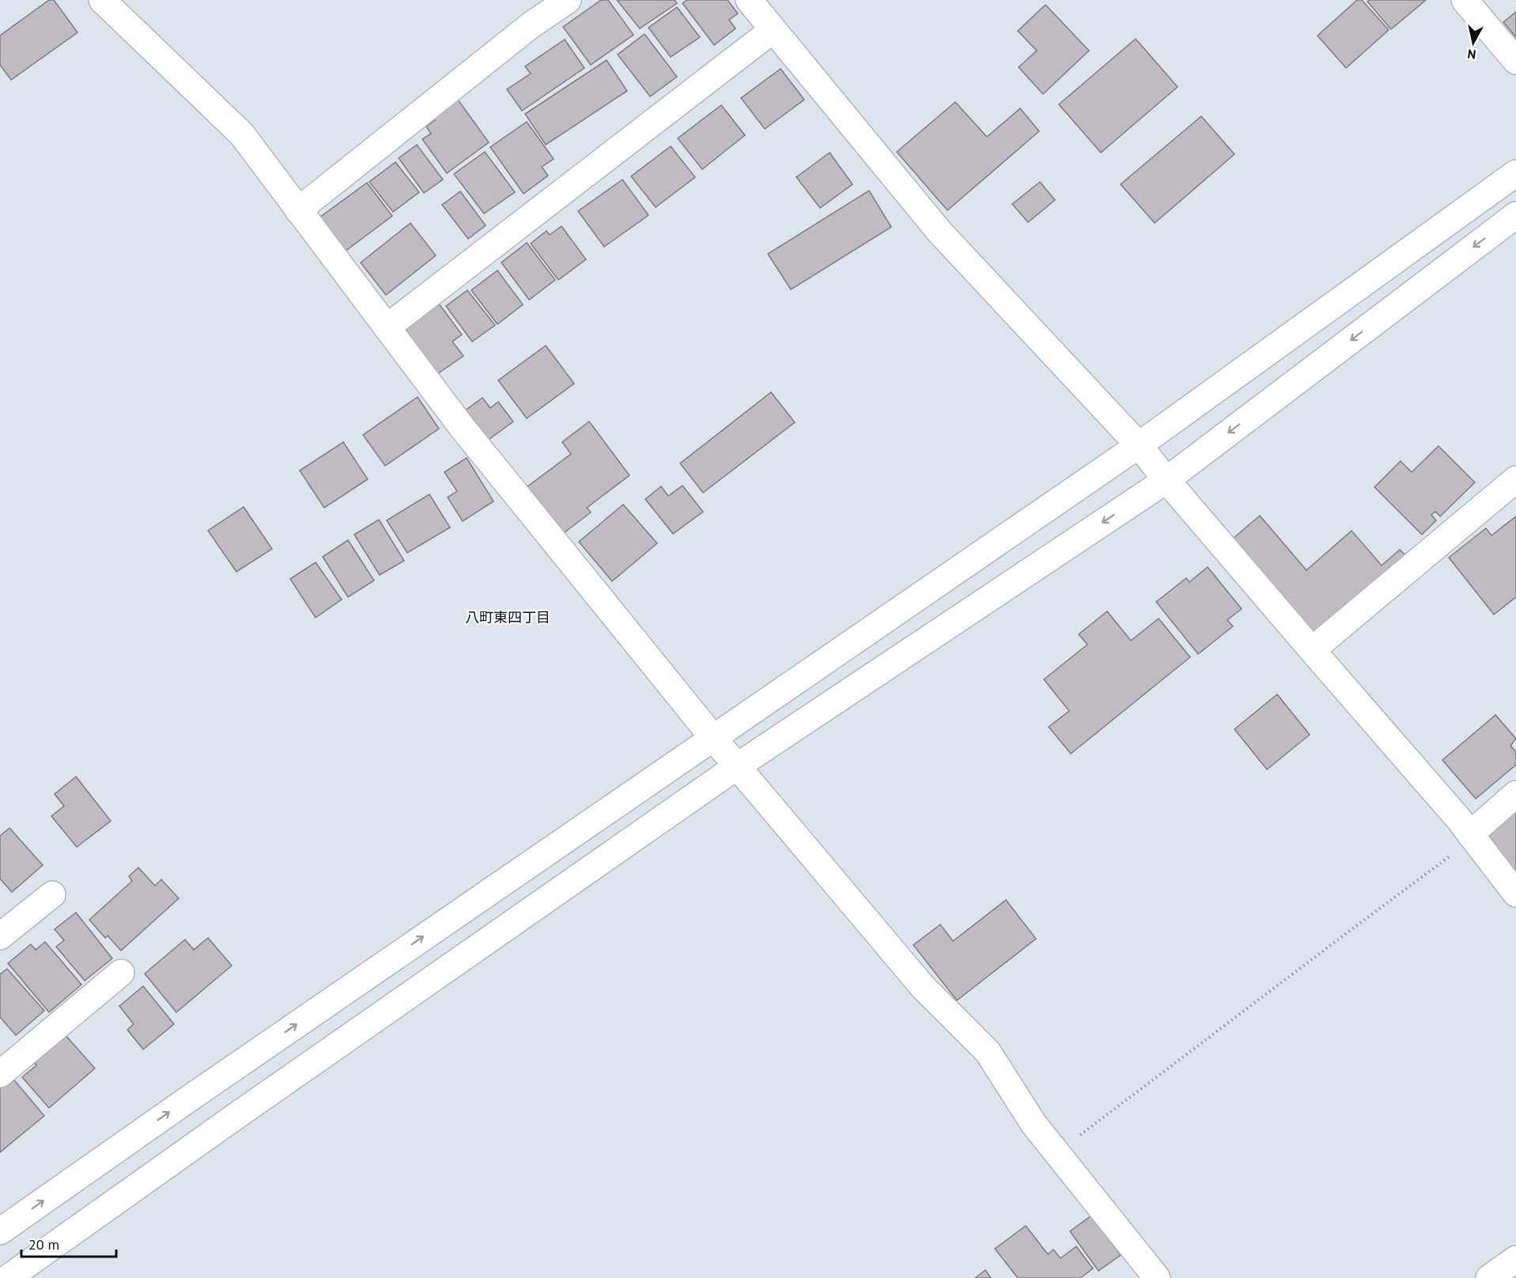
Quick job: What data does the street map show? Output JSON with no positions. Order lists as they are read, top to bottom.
{
  "districts": ["八町東四丁目"],
  "scale_bar": "20 m",
  "north": "bottom"
}
